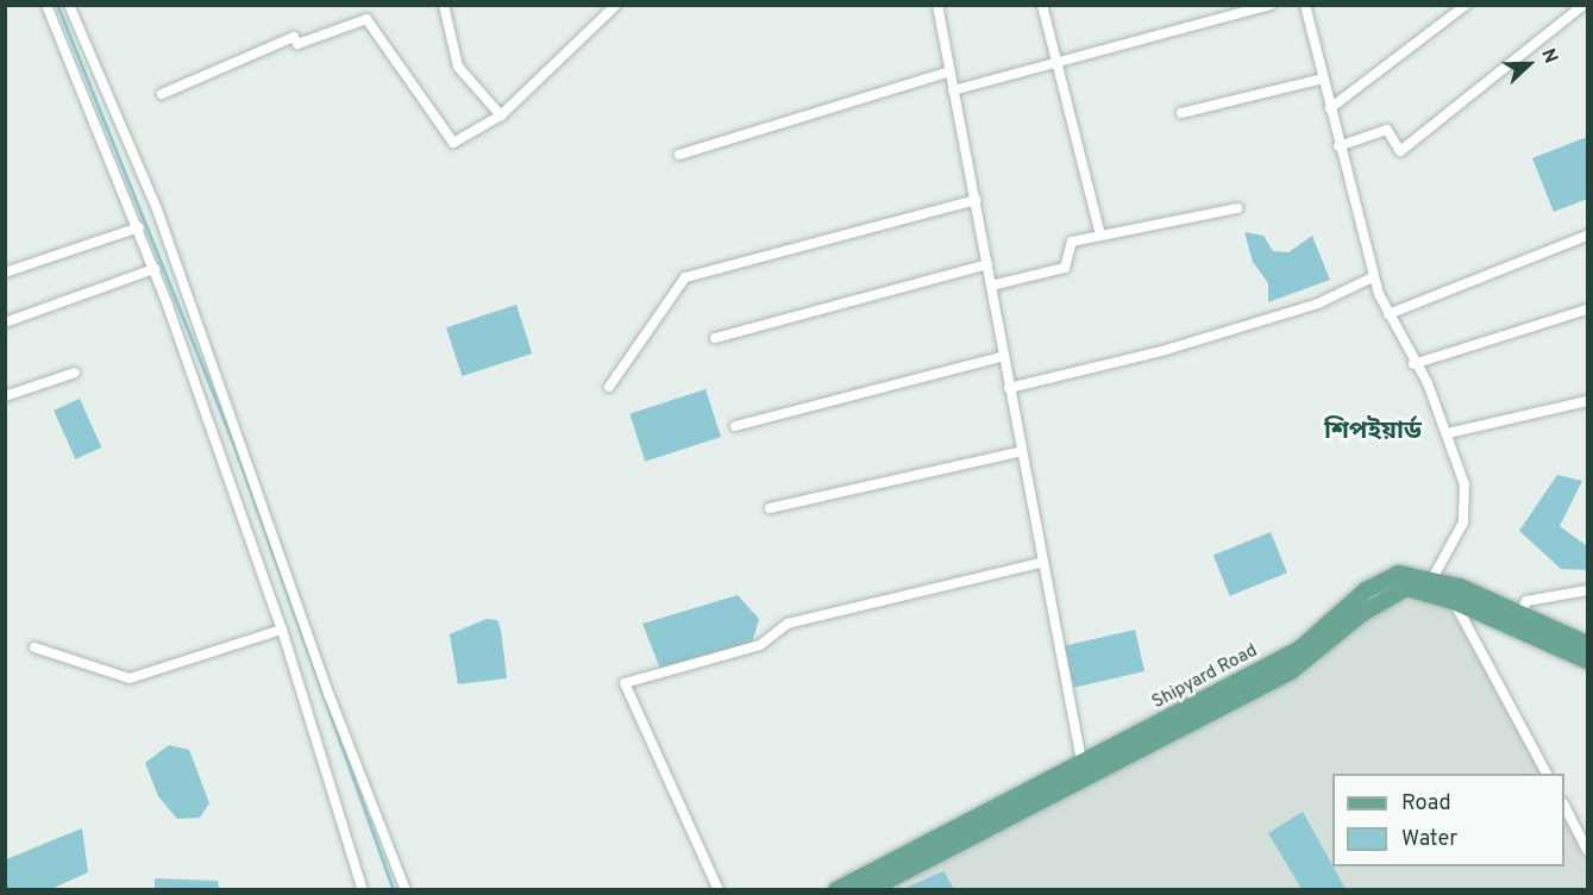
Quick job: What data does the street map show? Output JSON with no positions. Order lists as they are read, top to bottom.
{
  "streets": {
    "main road": ["Shipyard Road"]
  },
  "districts": ["শিপইয়ার্ড"],
  "legend": ["Road", "Water"],
  "north": "right"
}
